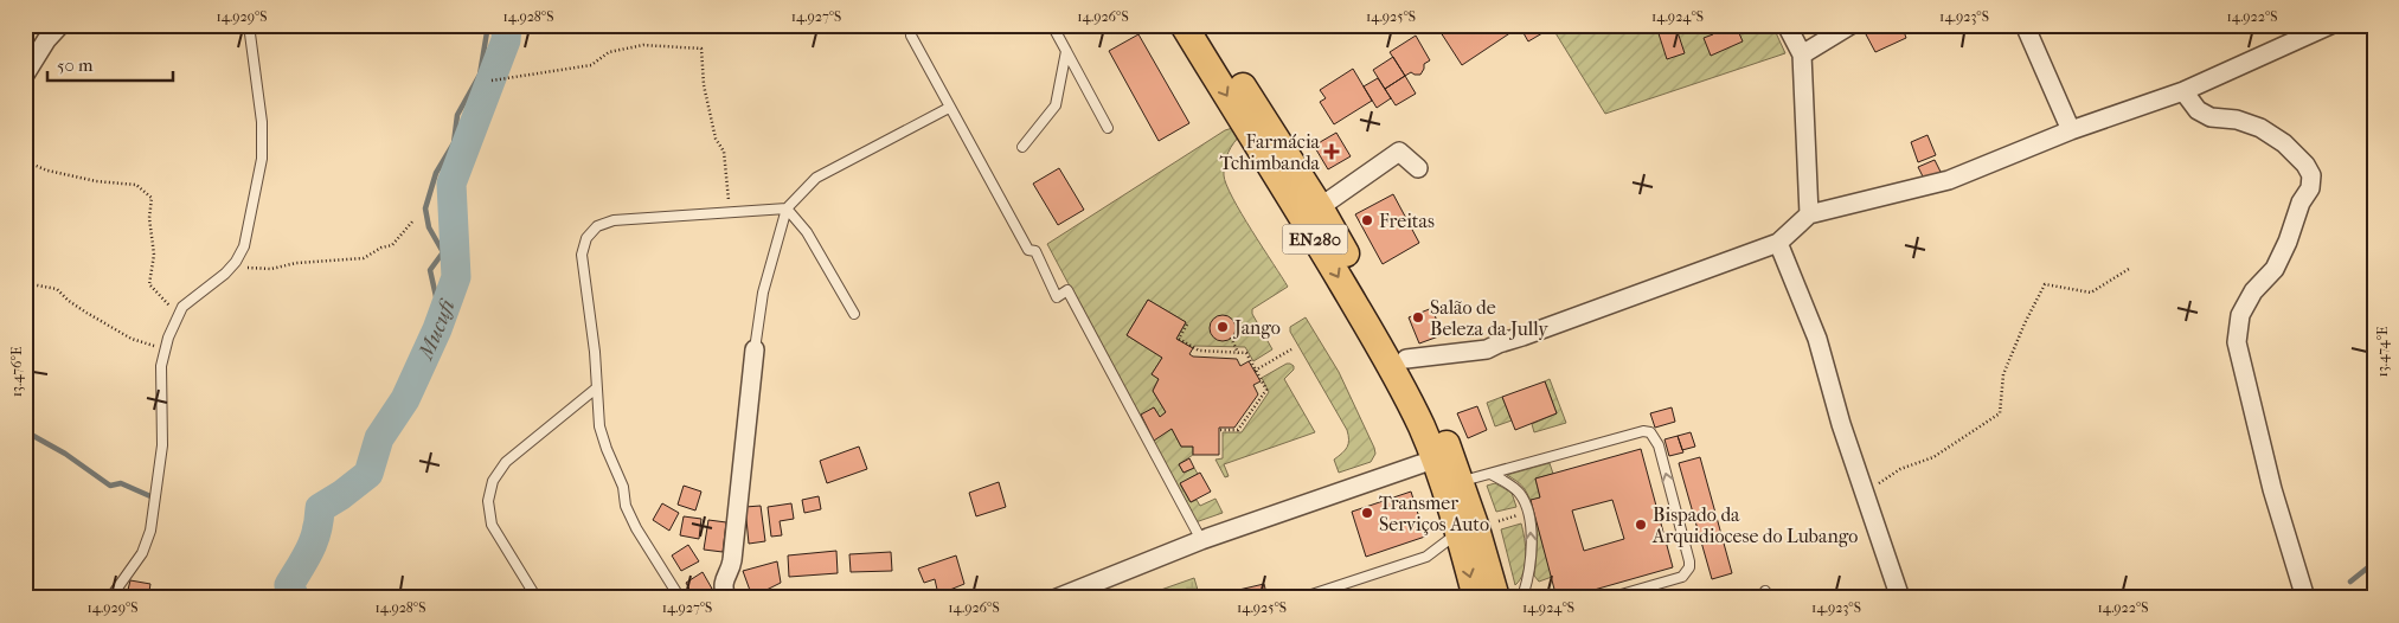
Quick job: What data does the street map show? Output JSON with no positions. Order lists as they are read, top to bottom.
{
  "streets": {
    "main road": ["EN280"]
  },
  "water": ["Mucufi"],
  "places": {
    "health": ["Farmácia Tchimbanda"],
    "other": [
      "Freitas",
      "Salão de Beleza da Jully",
      "Jango",
      "Transmer Serviços Auto",
      "Bispado da Arquidiocese do Lubango"
    ]
  },
  "scale_bar": "50 m",
  "coordinates": [
    "14.929°S",
    "14.928°S",
    "14.927°S",
    "14.926°S",
    "14.925°S",
    "14.924°S",
    "14.923°S",
    "14.922°S",
    "13.474°E",
    "13.476°E"
  ]
}
